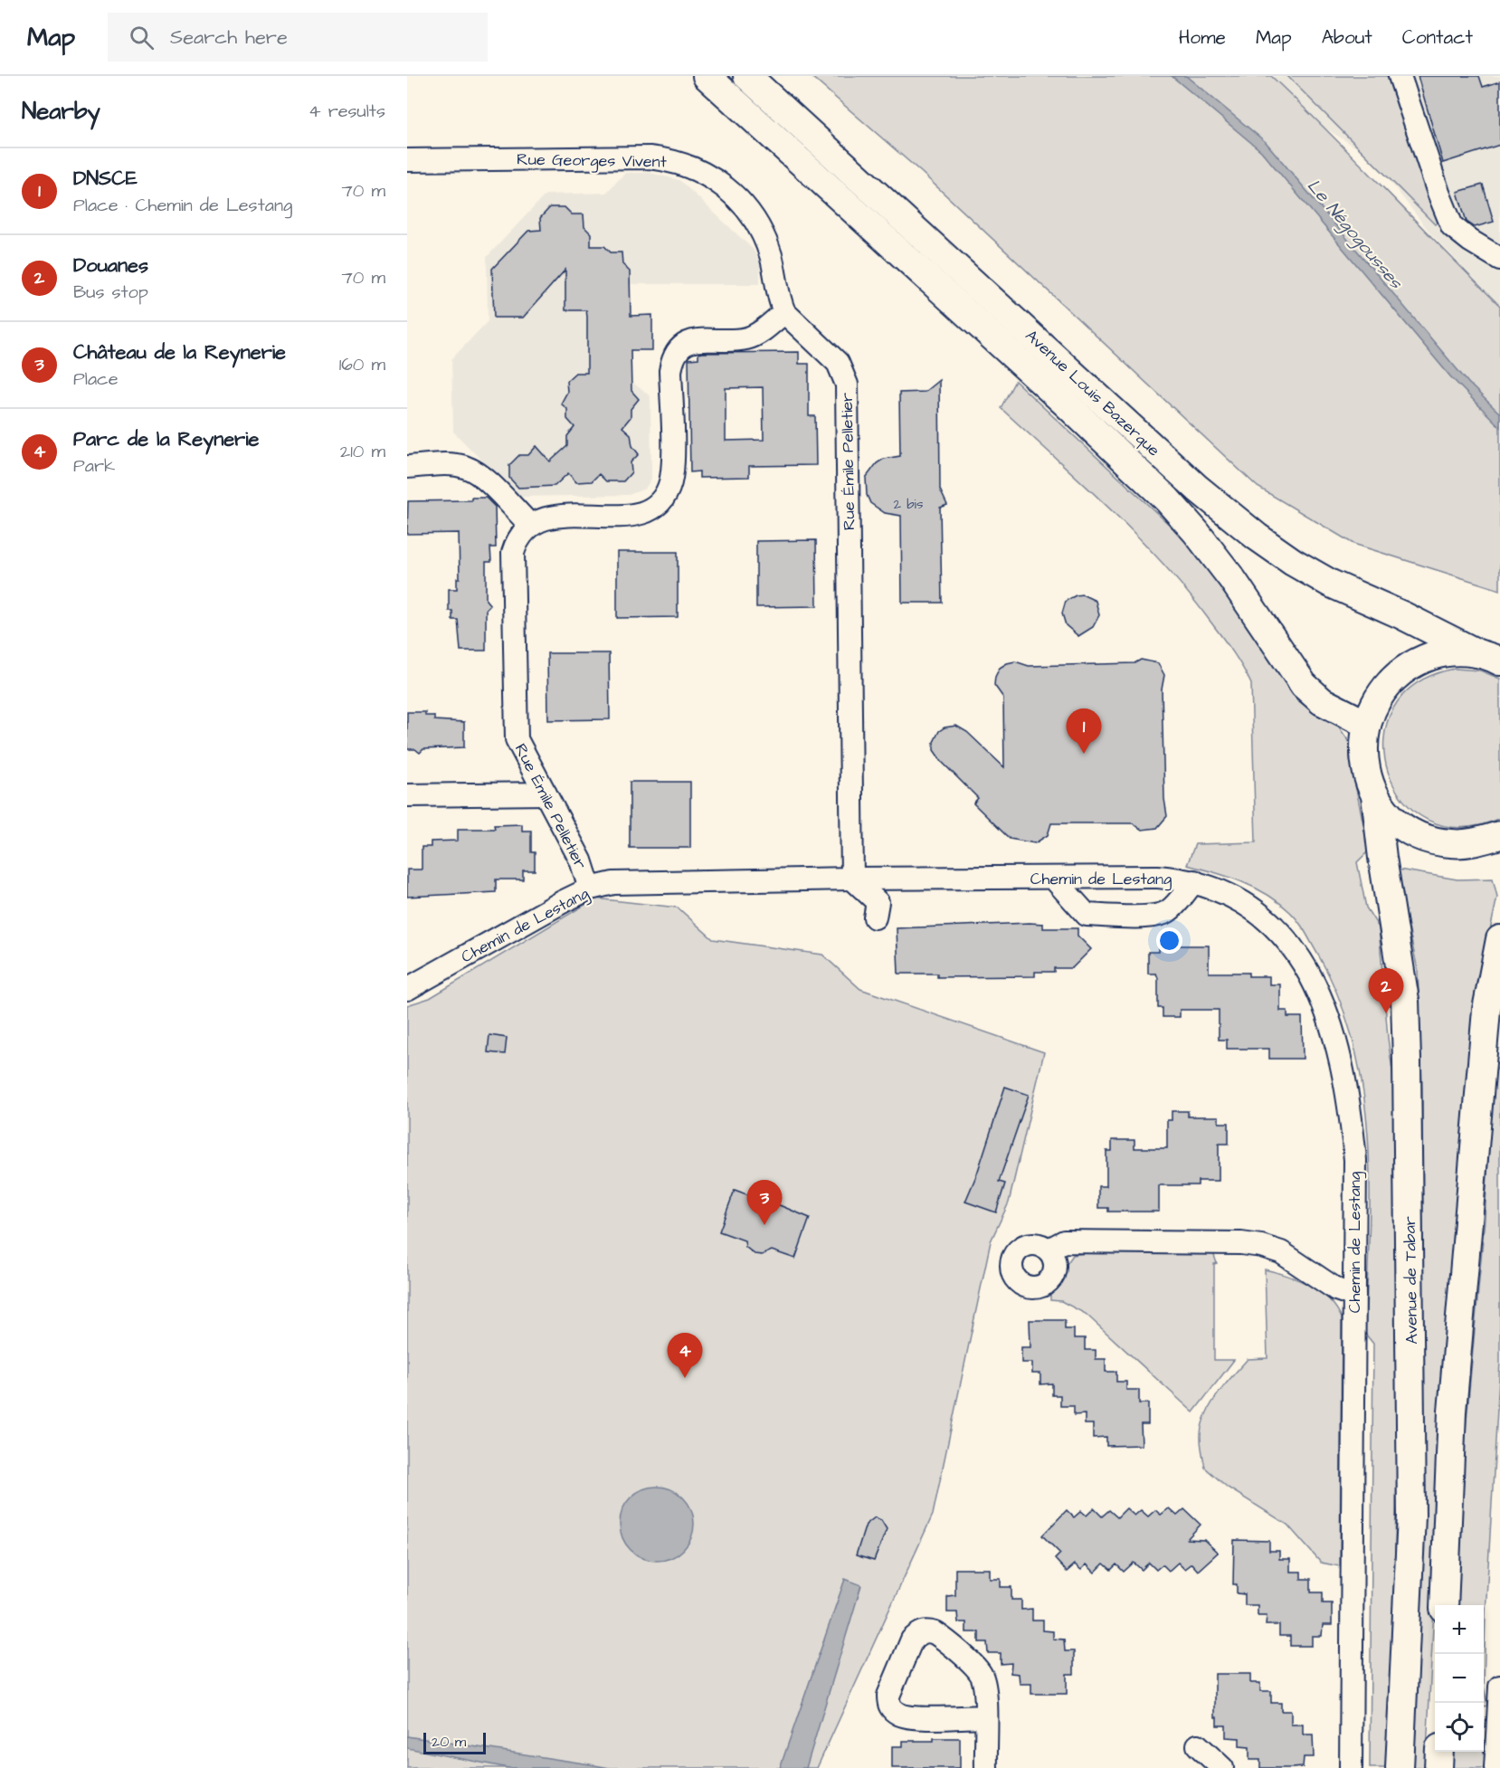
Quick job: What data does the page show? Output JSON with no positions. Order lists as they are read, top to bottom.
{
  "streets": {
    "main road": ["Avenue Louis Bazerque", "Avenue de Tabar"],
    "street": ["Rue Georges Vivent", "Rue Émile Pelletier", "Chemin de Lestang"]
  },
  "crossings": [
    ["Rue Georges Vivent", "Rue Émile Pelletier"],
    ["Rue Émile Pelletier", "Chemin de Lestang"]
  ],
  "water": ["Le Négogousses"],
  "house_numbers": ["2 bis"],
  "scale_bar": "20 m",
  "page": {
    "header": "Map",
    "search": "Search here",
    "nav": [
      "Home",
      "Map",
      "About",
      "Contact"
    ],
    "heading": ["Nearby", "4 results"],
    "list": [
      {
        "mark": "1",
        "name": "DNSCE",
        "note": "Place · Chemin de Lestang",
        "value": "70 m"
      },
      {
        "mark": "2",
        "name": "Douanes",
        "note": "Bus stop",
        "value": "70 m"
      },
      {
        "mark": "3",
        "name": "Château de la Reynerie",
        "note": "Place",
        "value": "160 m"
      },
      {
        "mark": "4",
        "name": "Parc de la Reynerie",
        "note": "Park",
        "value": "210 m"
      }
    ],
    "pins": [
      "1",
      "2",
      "3",
      "4"
    ],
    "map_buttons": ["+", "−"],
    "scale": "20 m"
  }
}
